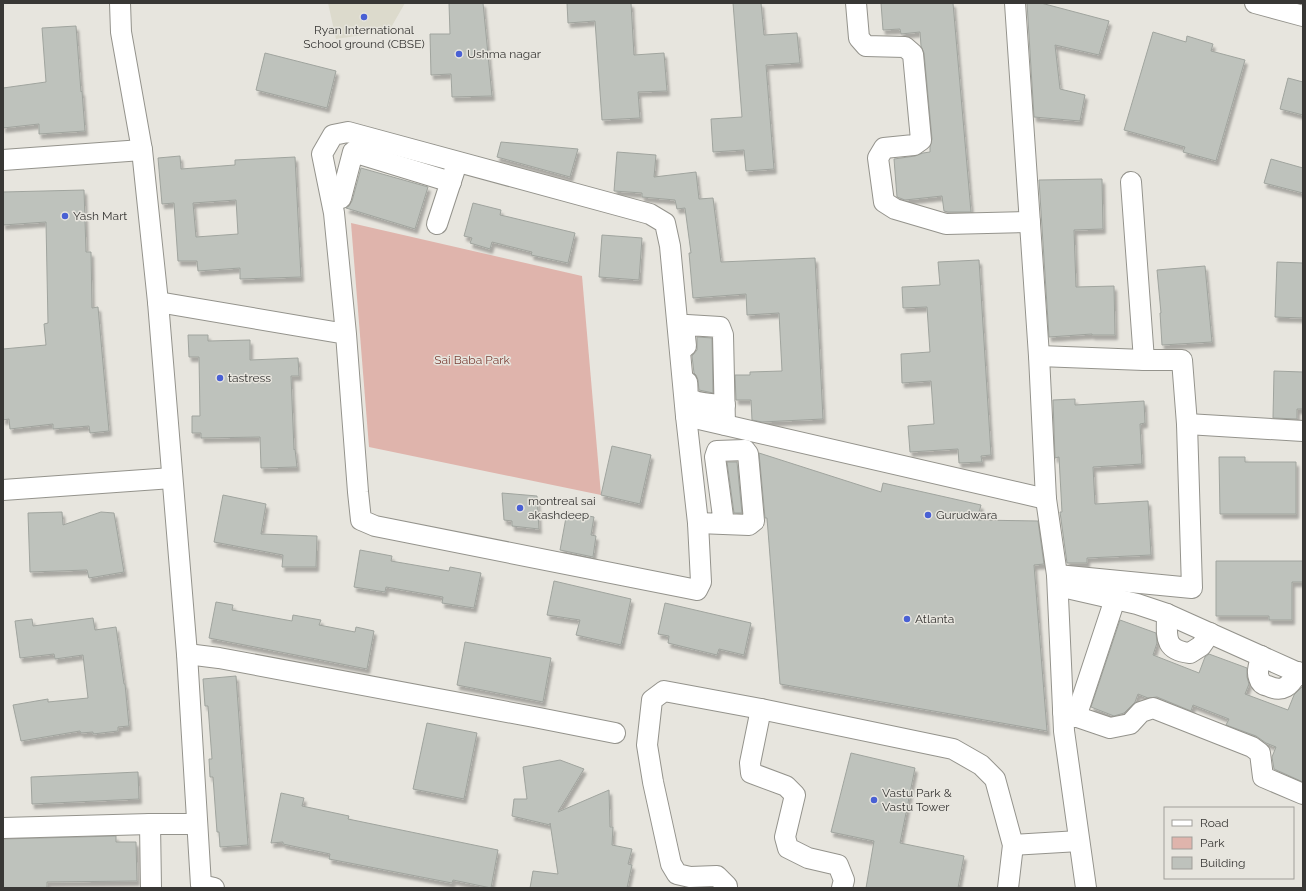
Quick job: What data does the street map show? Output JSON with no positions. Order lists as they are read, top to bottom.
{
  "parks": ["Sai Baba Park"],
  "places": [
    "Ryan International School ground (CBSE)",
    "Ushma nagar",
    "Yash Mart",
    "tastress",
    "montreal sai akashdeep",
    "Gurudwara",
    "Atlanta",
    "Vastu Park & Vastu Tower"
  ],
  "legend": ["Road", "Park", "Building"]
}
